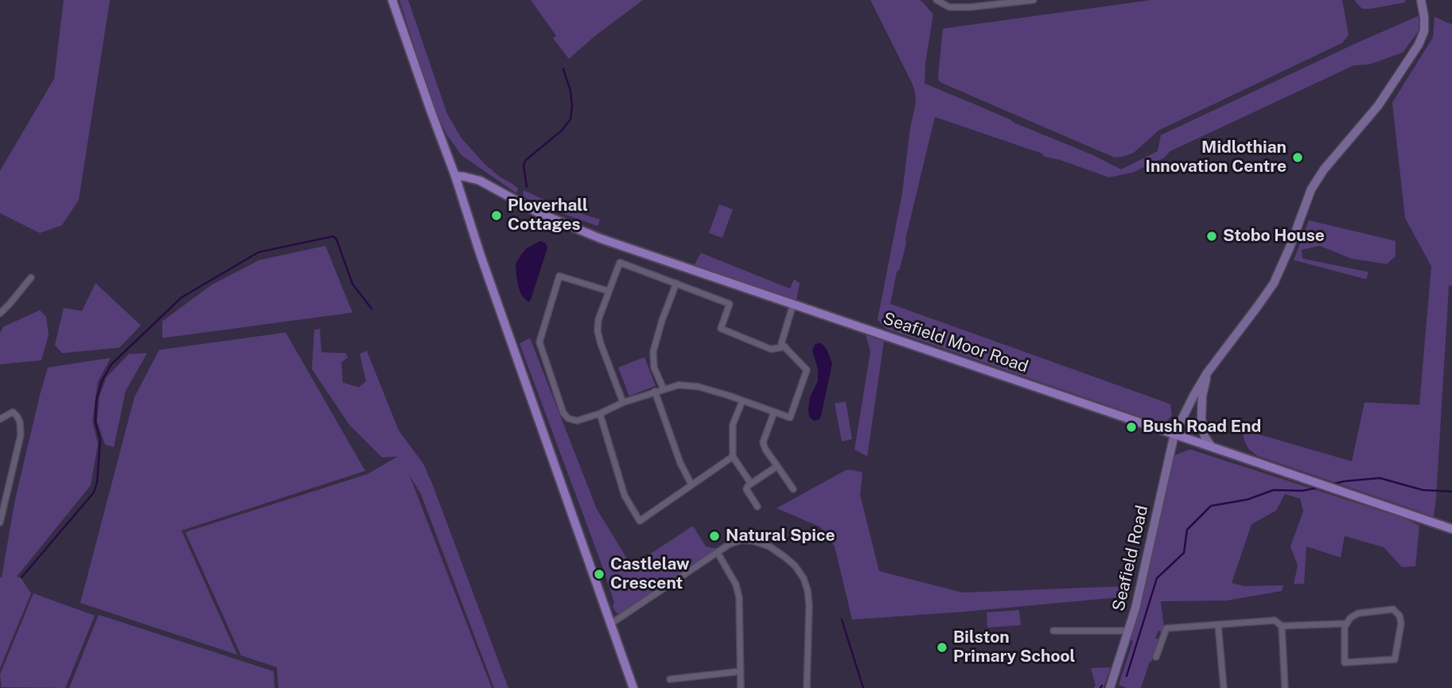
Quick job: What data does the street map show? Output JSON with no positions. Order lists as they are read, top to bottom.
{
  "streets": {
    "main road": ["Seafield Moor Road"],
    "street": ["Seafield Road"]
  },
  "crossings": [
    ["Seafield Moor Road", "Seafield Road"]
  ],
  "places": [
    "Midlothian Innovation Centre",
    "Ploverhall Cottages",
    "Stobo House",
    "Bush Road End",
    "Natural Spice",
    "Castlelaw Crescent",
    "Bilston Primary School"
  ]
}
